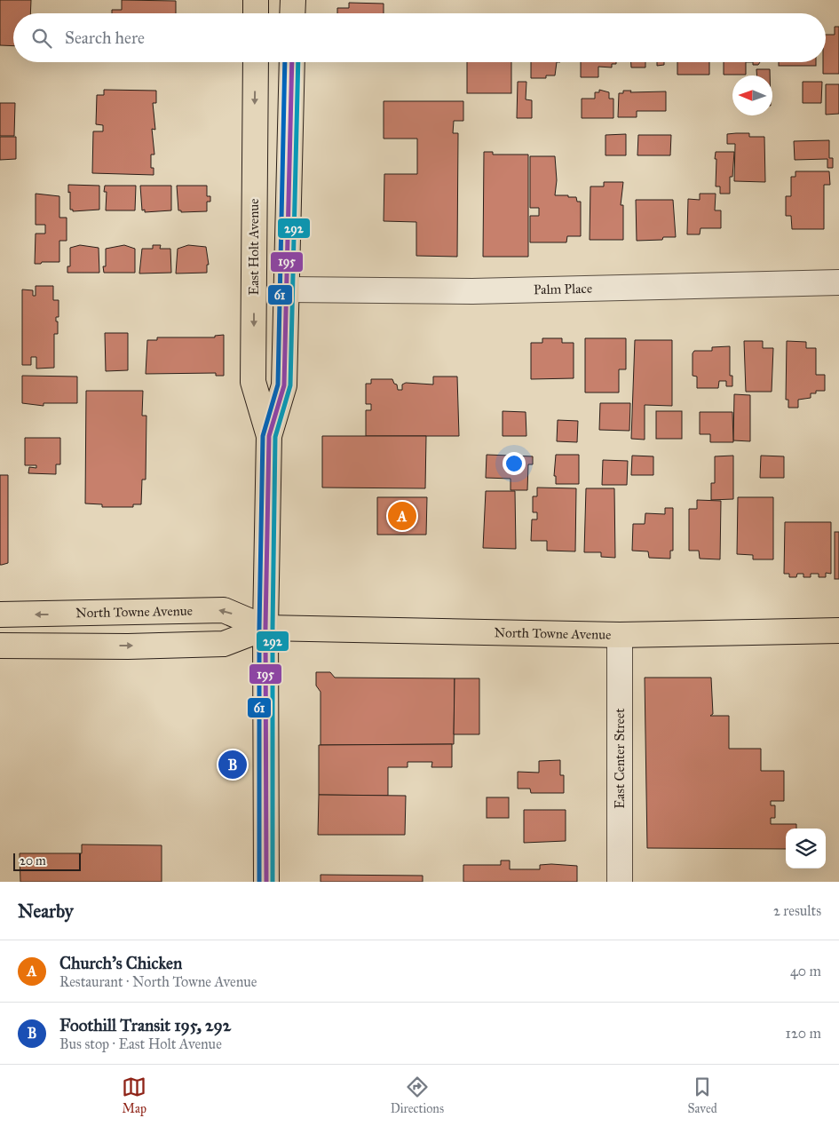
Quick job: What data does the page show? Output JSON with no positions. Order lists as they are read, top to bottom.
{
  "streets": {
    "main road": ["East Holt Avenue", "North Towne Avenue"],
    "street": ["Palm Place", "East Center Street"]
  },
  "crossings": [
    ["East Holt Avenue", "Palm Place"],
    ["East Holt Avenue", "North Towne Avenue"],
    ["North Towne Avenue", "East Center Street"]
  ],
  "lines": ["transit line 195", "transit line 292", "transit line 61"],
  "scale_bar": "20 m",
  "north": "left",
  "page": {
    "search": "Search here",
    "pins": ["A", "B"],
    "scale": "20 m",
    "heading": ["Nearby", "2 results"],
    "list": [
      {
        "mark": "A",
        "name": "Church's Chicken",
        "note": "Restaurant · North Towne Avenue",
        "value": "40 m"
      },
      {
        "mark": "B",
        "name": "Foothill Transit 195, 292",
        "note": "Bus stop · East Holt Avenue",
        "value": "120 m"
      }
    ],
    "nav": ["Map", "Directions", "Saved"]
  }
}
